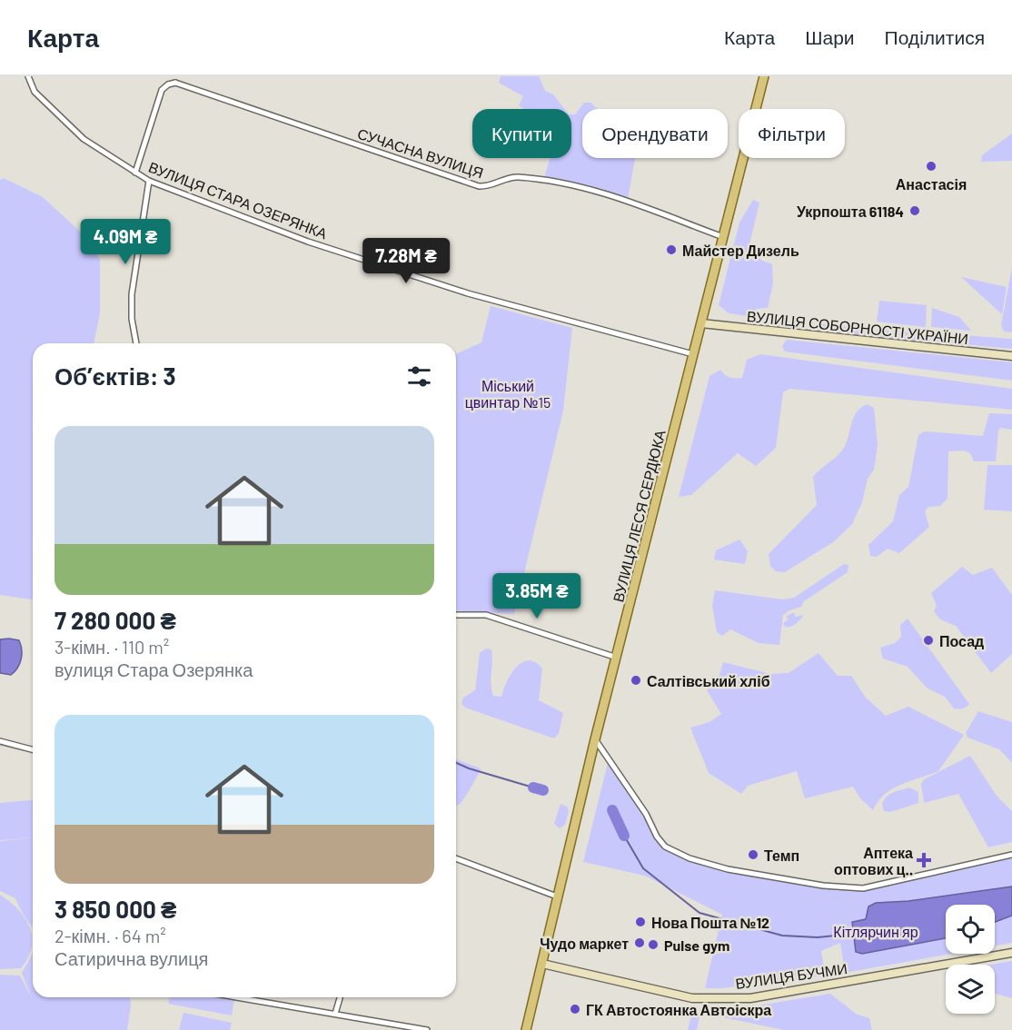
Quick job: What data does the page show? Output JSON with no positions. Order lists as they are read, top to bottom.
{
  "streets": {
    "main road": ["ВУЛИЦЯ ЛЕСЯ СЕРДЮКА"],
    "street": [
      "СУЧАСНА ВУЛИЦЯ",
      "ВУЛИЦЯ СТАРА ОЗЕРЯНКА",
      "ВУЛИЦЯ СОБОРНОСТІ УКРАЇНИ",
      "ВУЛИЦЯ БУЧМИ"
    ]
  },
  "crossings": [
    ["СУЧАСНА ВУЛИЦЯ", "ВУЛИЦЯ ЛЕСЯ СЕРДЮКА"],
    ["ВУЛИЦЯ СТАРА ОЗЕРЯНКА", "ВУЛИЦЯ ЛЕСЯ СЕРДЮКА"],
    ["ВУЛИЦЯ СОБОРНОСТІ УКРАЇНИ", "ВУЛИЦЯ ЛЕСЯ СЕРДЮКА"],
    ["ВУЛИЦЯ ЛЕСЯ СЕРДЮКА", "ВУЛИЦЯ БУЧМИ"]
  ],
  "parks": ["Міський цвинтар №15", "Кітлярчин яр"],
  "places": {
    "other": [
      "Анастасія",
      "Укрпошта 61184",
      "Майстер Дизель",
      "Посад",
      "Салтівський хліб",
      "Темп",
      "Нова Пошта №12",
      "Чудо маркет",
      "Pulse gym",
      "ГК Автостоянка Автоіскра"
    ],
    "health": ["Аптека оптових ц‥"]
  },
  "page": {
    "header": "Карта",
    "nav": ["Карта", "Шари", "Поділитися"],
    "chip": ["Купити", "Орендувати", "Фільтри"],
    "price": ["4.09M ₴", "7.28M ₴", "3.85M ₴"],
    "heading": "Об’єктів: 3",
    "list": [
      {
        "name": "7 280 000 ₴",
        "note": "3-кімн. · 110 m² · вулиця Стара Озерянка"
      },
      {
        "name": "3 850 000 ₴",
        "note": "2-кімн. · 64 m² · Сатирична вулиця"
      }
    ]
  }
}
